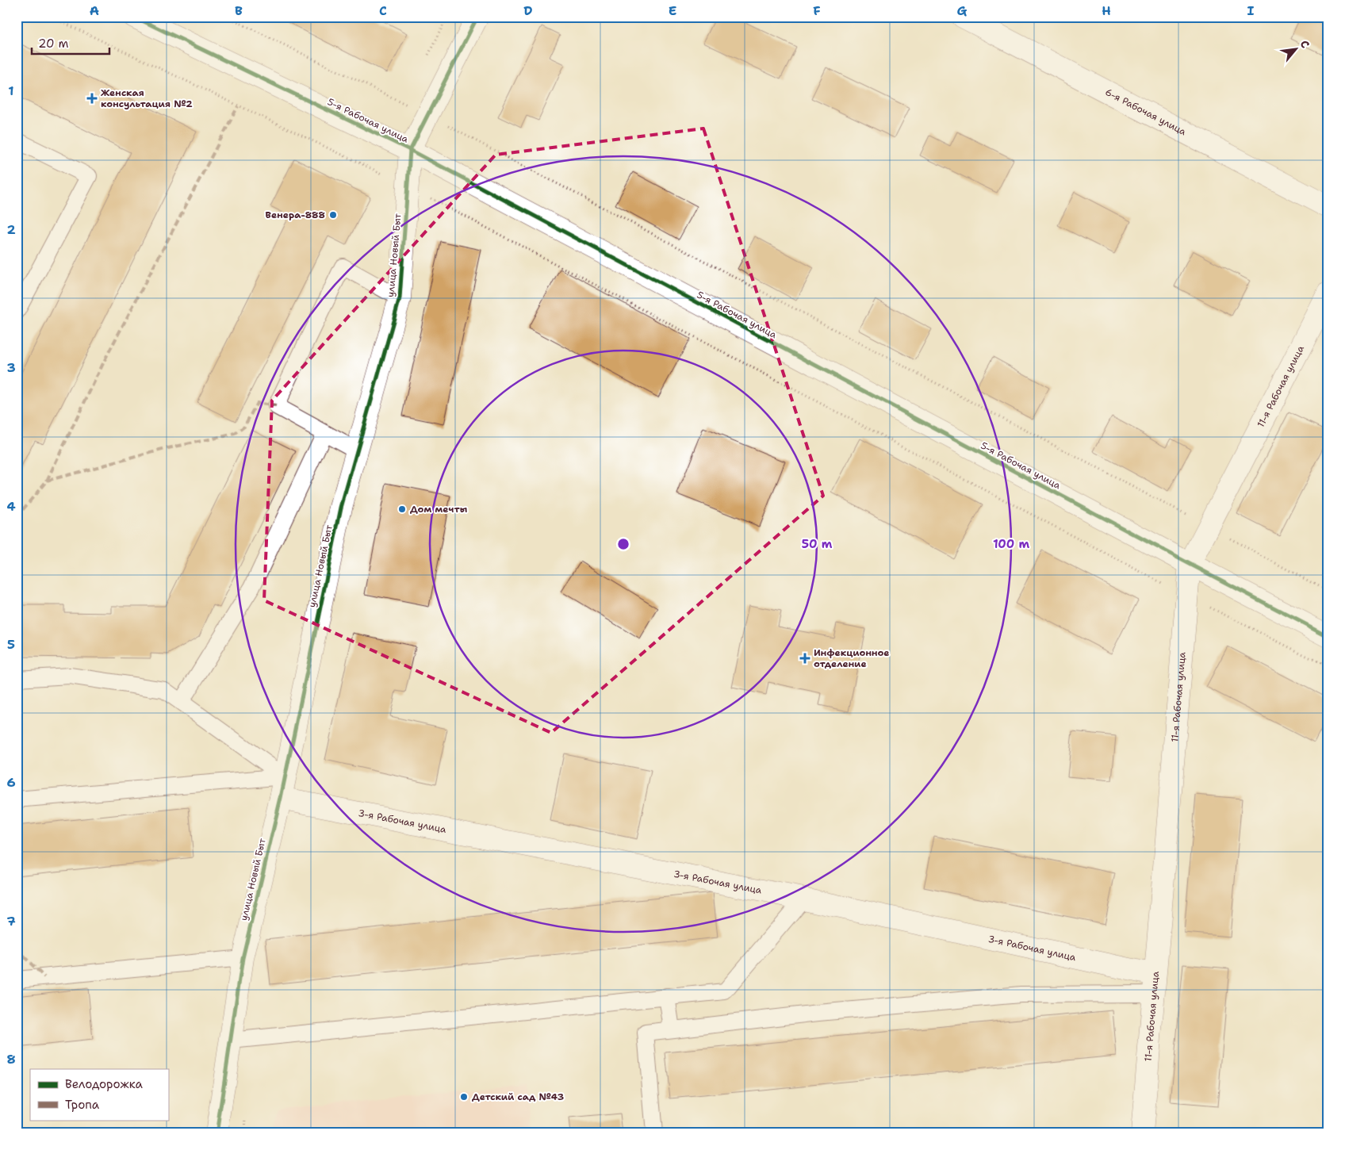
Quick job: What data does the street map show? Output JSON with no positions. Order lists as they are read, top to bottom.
{
  "streets": {
    "street": [
      "6-я Рабочая улица",
      "5-я Рабочая улица",
      "улица Новый Быт",
      "11-я Рабочая улица",
      "3-я Рабочая улица"
    ]
  },
  "crossings": [
    ["5-я Рабочая улица", "улица Новый Быт"],
    ["5-я Рабочая улица", "11-я Рабочая улица"],
    ["улица Новый Быт", "3-я Рабочая улица"],
    ["11-я Рабочая улица", "3-я Рабочая улица"]
  ],
  "places": {
    "health": ["Женская консультация №2", "Инфекционное отделение"],
    "other": ["Венера-888", "Дом мечты", "Детский сад №43"]
  },
  "legend": ["Велодорожка", "Тропа"],
  "scale_bar": "20 m",
  "north": "top right",
  "grid": {
    "columns": [
      "A",
      "B",
      "C",
      "D",
      "E",
      "F",
      "G",
      "H",
      "I"
    ],
    "rows": [
      "1",
      "2",
      "3",
      "4",
      "5",
      "6",
      "7",
      "8"
    ]
  },
  "rings": ["50 m", "100 m"]
}
